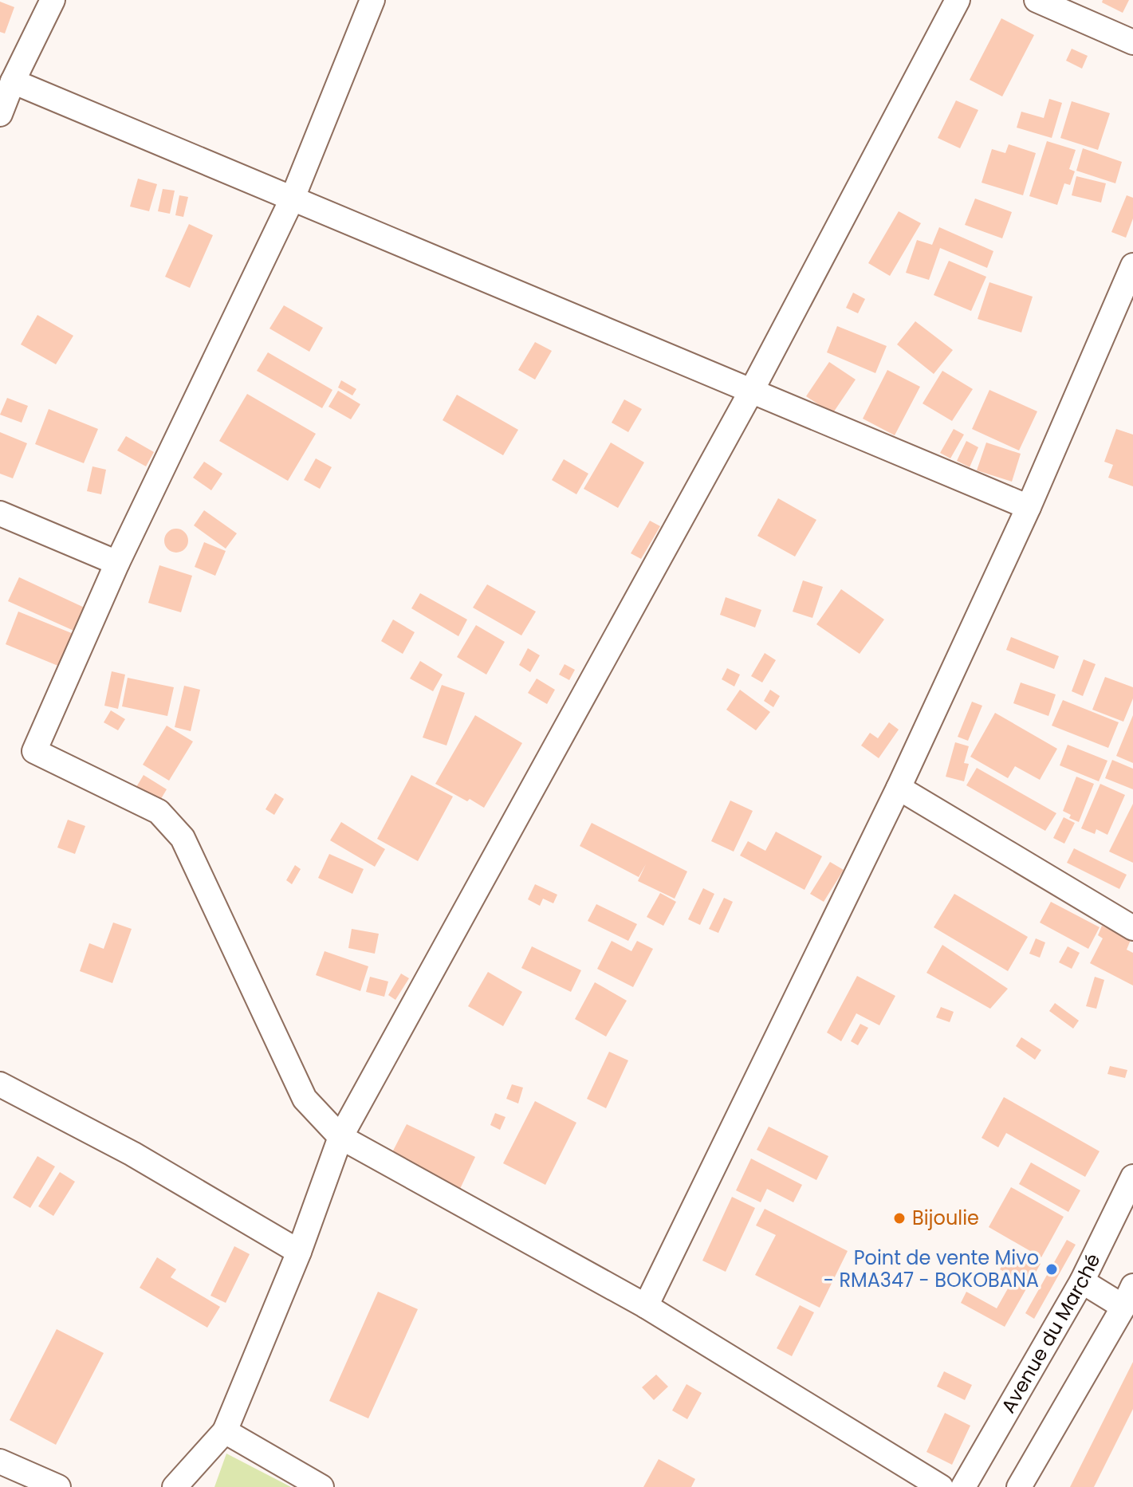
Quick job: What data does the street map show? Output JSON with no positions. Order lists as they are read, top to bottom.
{
  "streets": {
    "street": ["Avenue du Marché"]
  },
  "places": ["Bijoulie", "Point de vente Mivo - RMA347 - BOKOBANA"]
}
